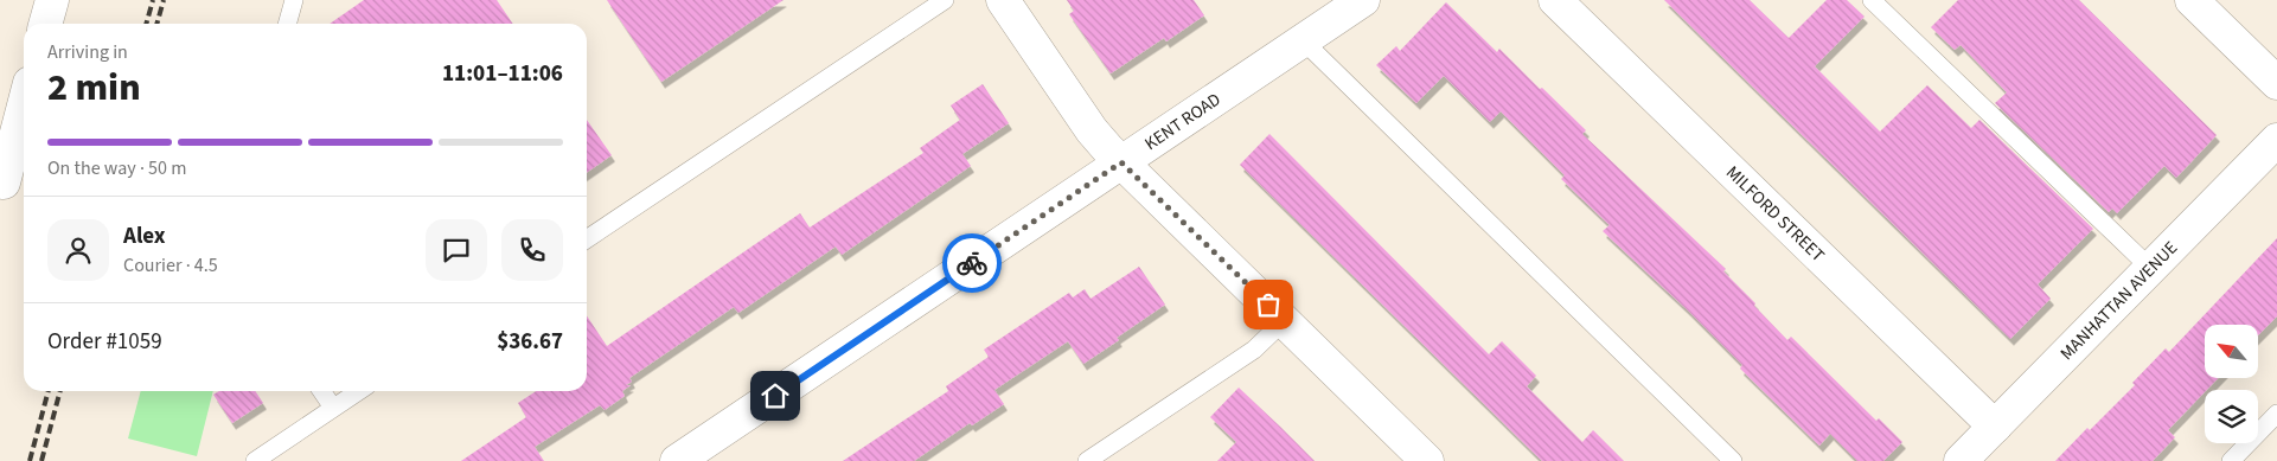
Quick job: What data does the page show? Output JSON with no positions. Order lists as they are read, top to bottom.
{
  "streets": {
    "street": ["KENT ROAD", "MILFORD STREET", "MANHATTAN AVENUE"]
  },
  "crossings": [
    ["MILFORD STREET", "MANHATTAN AVENUE"]
  ],
  "north": "top left",
  "page": {
    "heading": ["2 min", "Arriving in", "11:01–11:06"],
    "panel": [
      "Alex",
      "Courier · 4.5",
      "Order #1059",
      "$36.67"
    ],
    "bar": "On the way · 50 m"
  }
}
